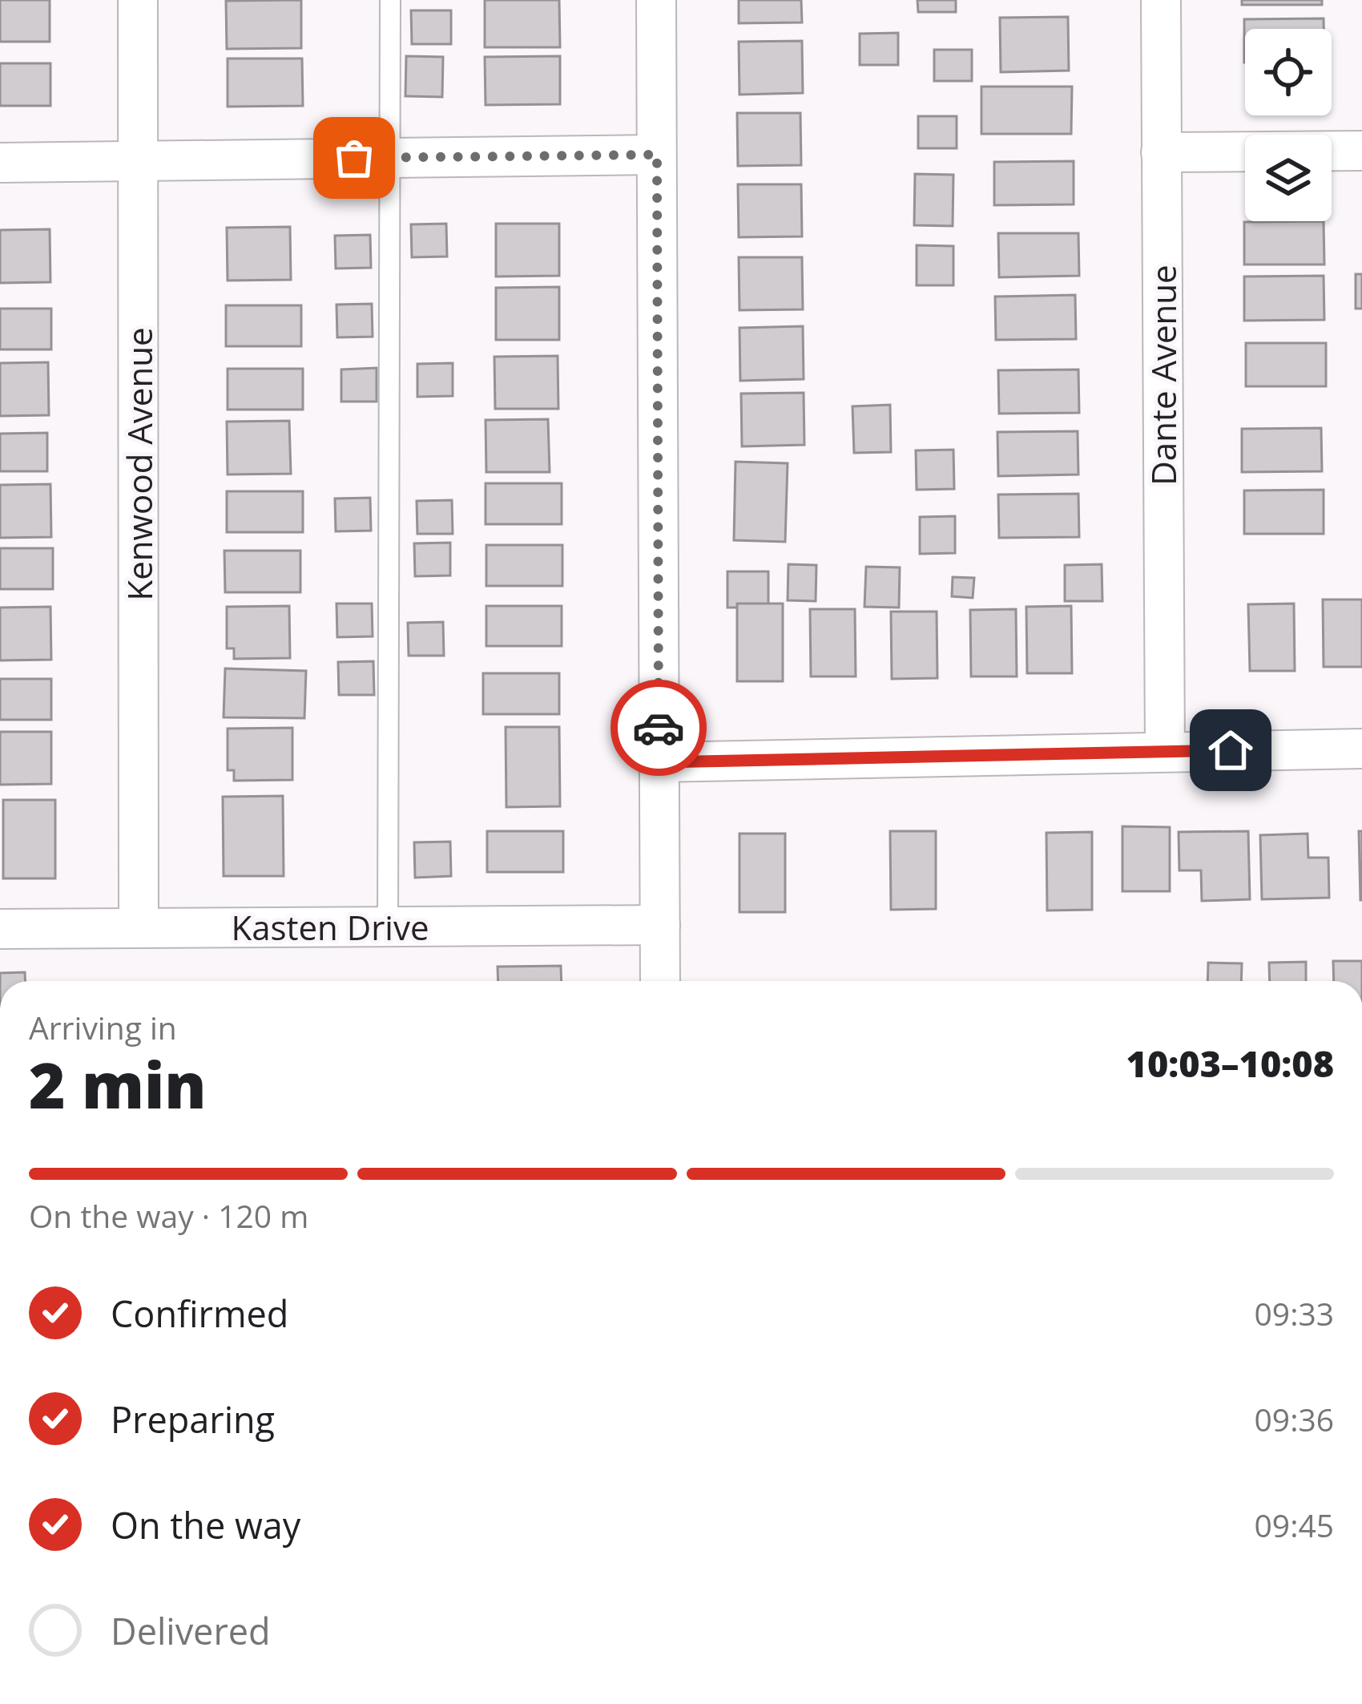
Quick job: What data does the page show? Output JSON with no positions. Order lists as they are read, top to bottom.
{
  "streets": {
    "street": ["Dante Avenue", "Kenwood Avenue", "Kasten Drive"]
  },
  "crossings": [
    ["Kenwood Avenue", "Kasten Drive"]
  ],
  "page": {
    "heading": ["2 min", "Arriving in", "10:03–10:08"],
    "bar": "On the way · 120 m",
    "list": [
      ["Confirmed", "09:33"],
      ["Preparing", "09:36"],
      ["On the way", "09:45"],
      "Delivered"
    ]
  }
}
